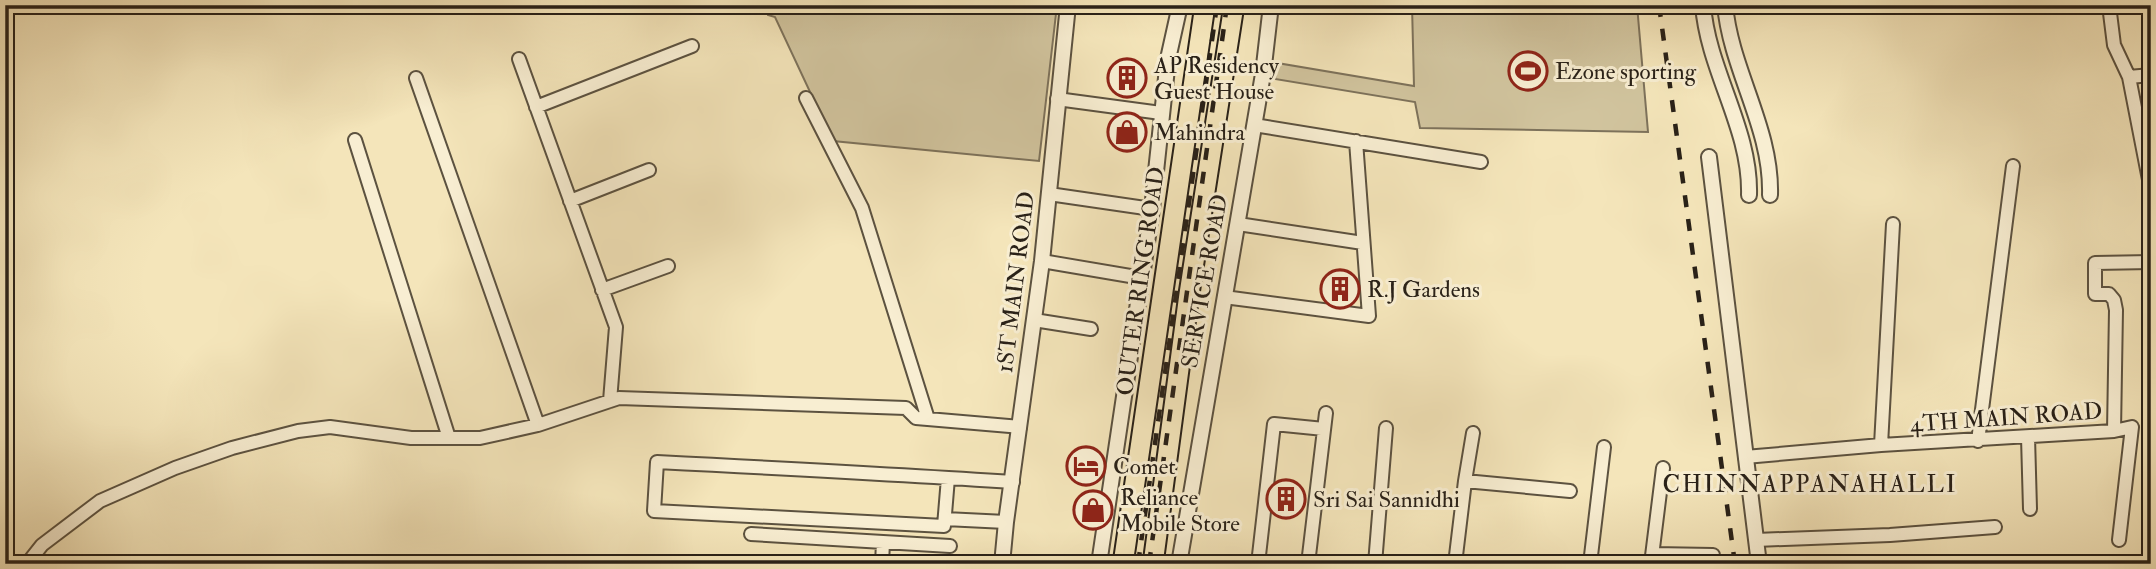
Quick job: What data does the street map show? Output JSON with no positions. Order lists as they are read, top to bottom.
{
  "streets": {
    "highway": ["OUTER RING ROAD"],
    "street": ["SERVICE ROAD", "1ST MAIN ROAD", "4TH MAIN ROAD"]
  },
  "districts": ["CHINNAPPANAHALLI"],
  "places": {
    "sports": ["Ezone sporting"],
    "building": ["AP Residency Guest House", "R.J Gardens", "Sri Sai Sannidhi"],
    "shop": ["Mahindra", "Reliance Mobile Store"],
    "hotel": ["Comet"]
  }
}
